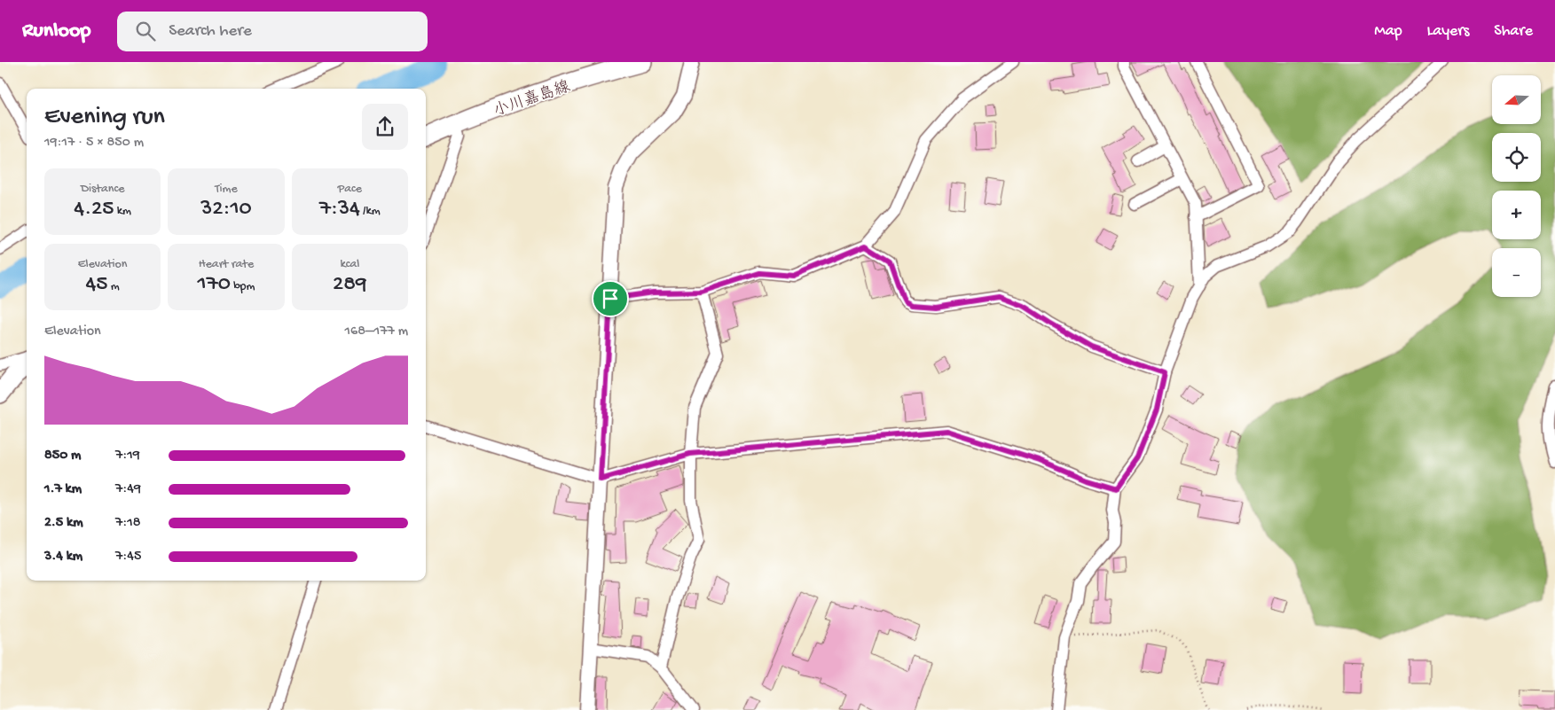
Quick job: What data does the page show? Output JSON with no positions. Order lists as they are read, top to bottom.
{
  "streets": {
    "main road": ["小川嘉島線"]
  },
  "north": "left",
  "page": {
    "header": "Runloop",
    "search": "Search here",
    "nav": ["Map", "Layers", "Share"],
    "map_buttons": ["+", "−"],
    "heading": ["Evening run", "19:17 · 5 × 850 m"],
    "stats": [
      ["Distance", "4.25 km"],
      ["Time", "32:10"],
      ["Pace", "7:34 /km"],
      ["Elevation", "45 m"],
      ["Heart rate", "170 bpm"],
      ["kcal", "289"]
    ],
    "chart": ["Elevation", "168–177 m"],
    "list": [
      {
        "name": "850 m",
        "note": "7:19"
      },
      {
        "name": "1.7 km",
        "note": "7:49"
      },
      {
        "name": "2.5 km",
        "note": "7:18"
      },
      {
        "name": "3.4 km",
        "note": "7:45"
      }
    ]
  }
}
